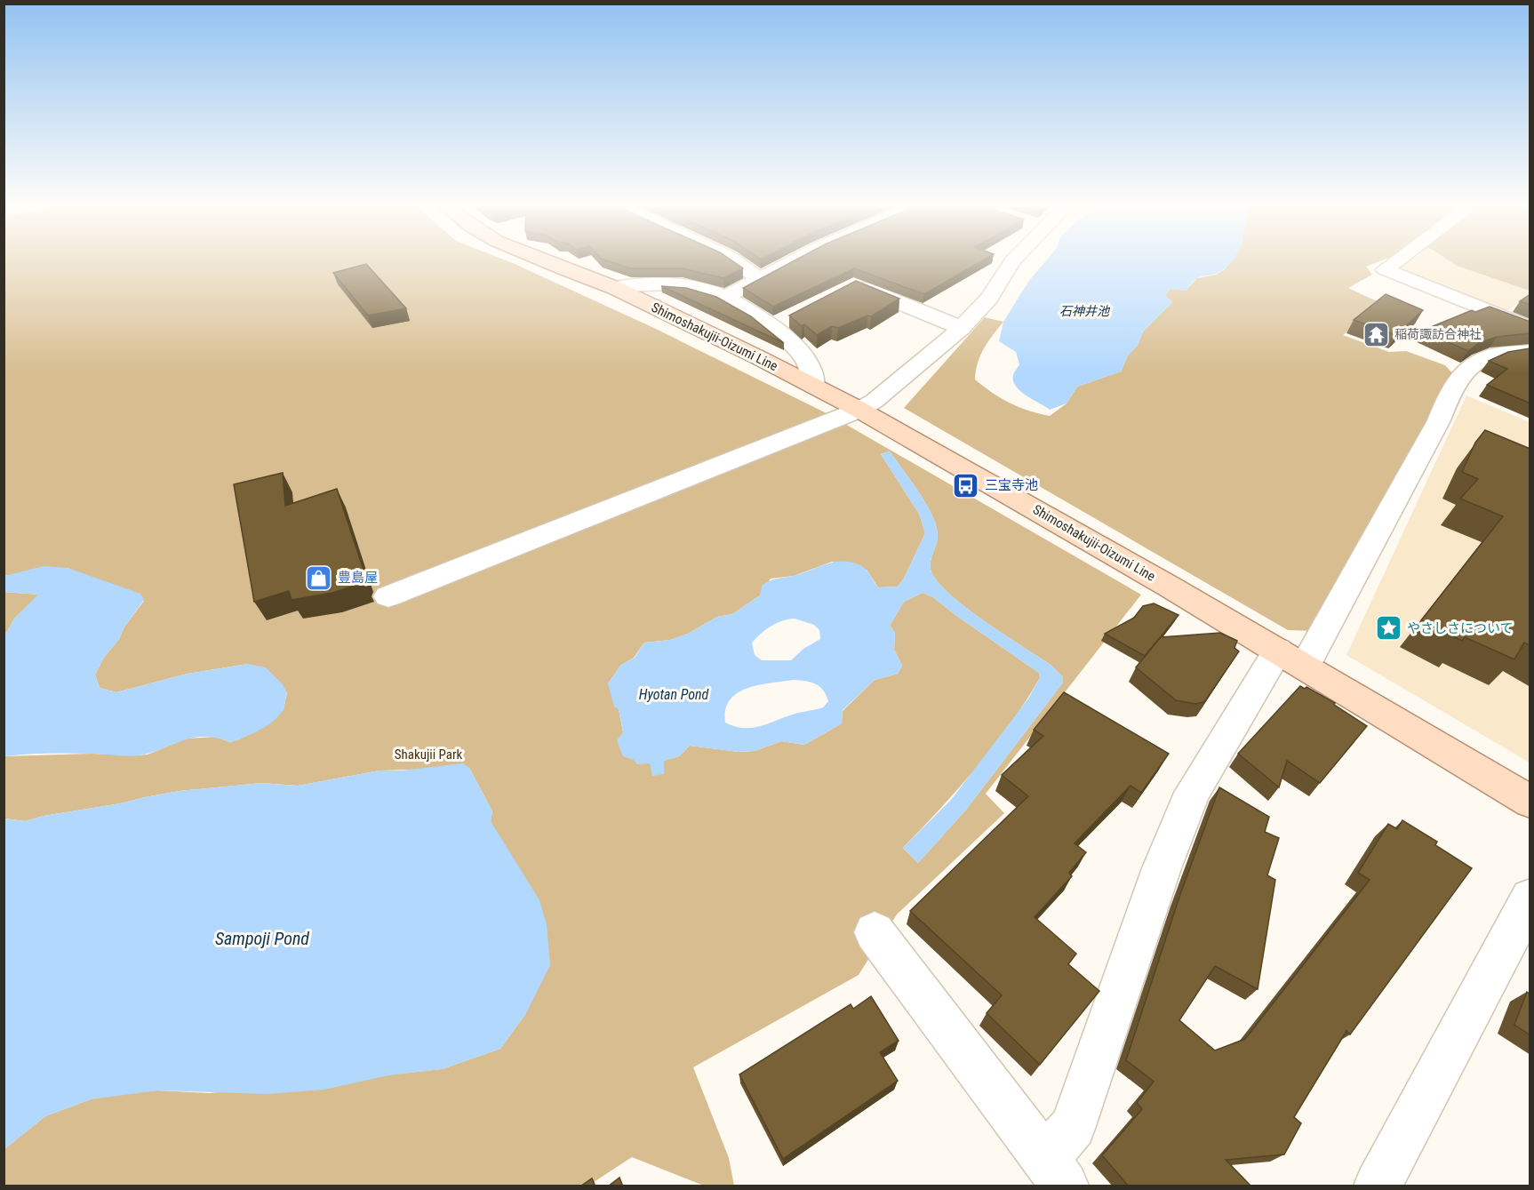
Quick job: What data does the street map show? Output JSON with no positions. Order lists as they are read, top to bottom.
{
  "streets": {
    "main road": ["Shimoshakujii-Oizumi Line"]
  },
  "water": ["石神井池", "Hyotan Pond", "Sampoji Pond"],
  "parks": ["Shakujii Park"],
  "places": {
    "temple": ["稲荷諏訪合神社"],
    "bus stop": ["三宝寺池"],
    "shop": ["豊島屋"],
    "place": ["やさしさについて"]
  }
}
